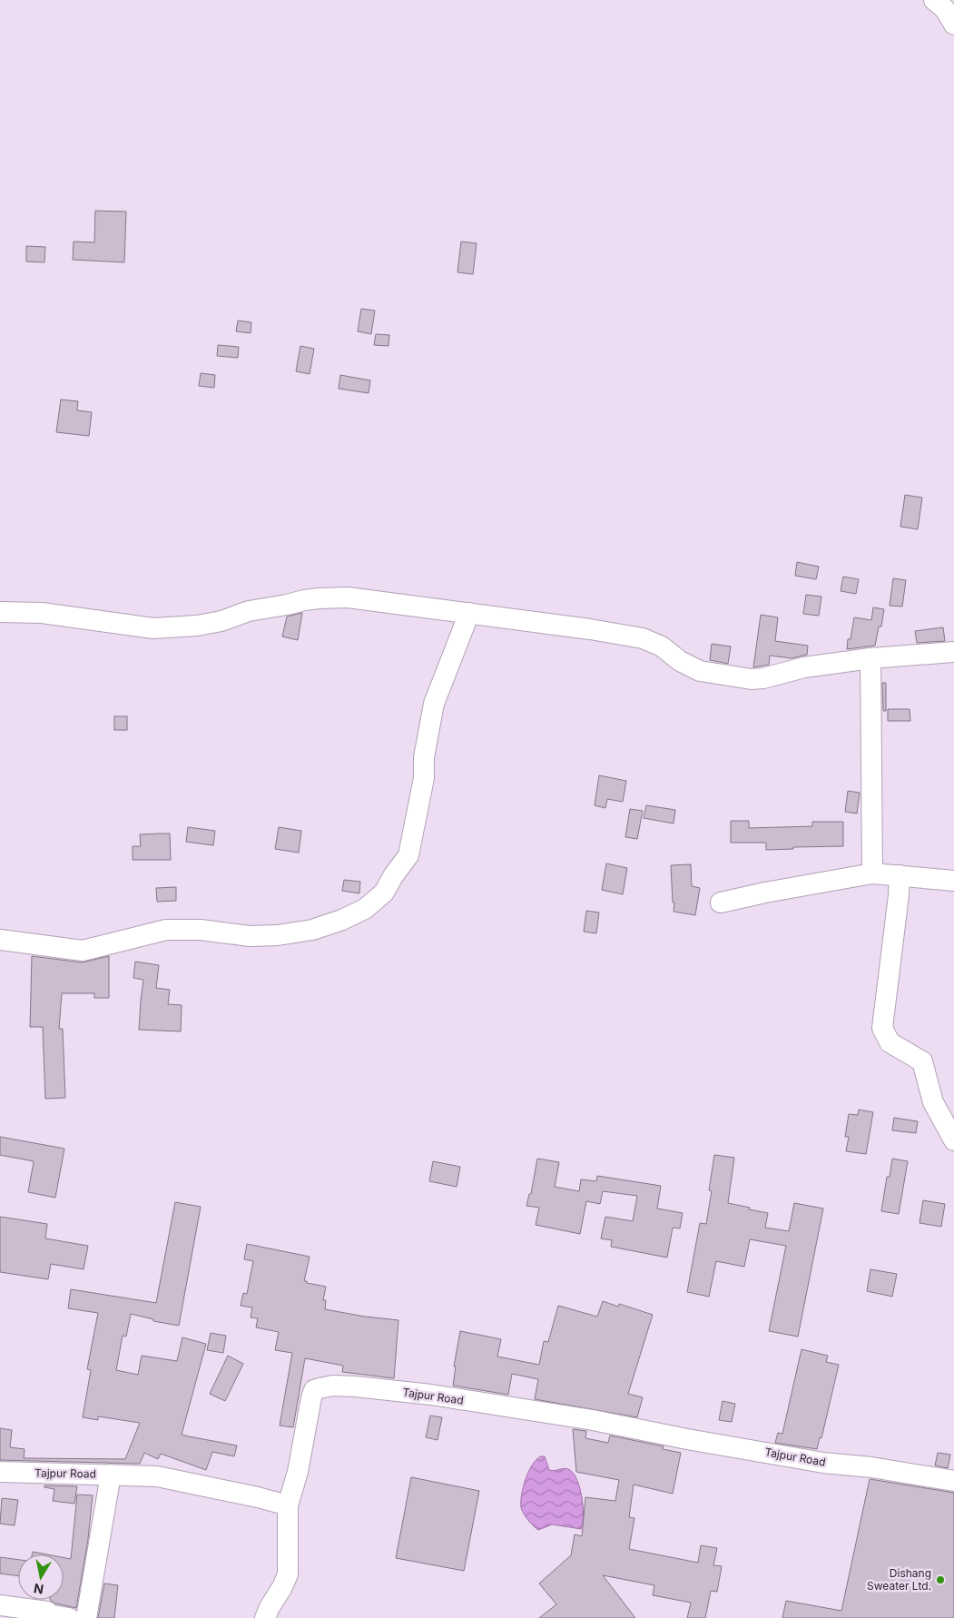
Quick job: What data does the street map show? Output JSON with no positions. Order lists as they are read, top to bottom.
{
  "streets": {
    "street": ["Tajpur Road"]
  },
  "places": ["Dishang Sweater Ltd."],
  "north": "bottom"
}
